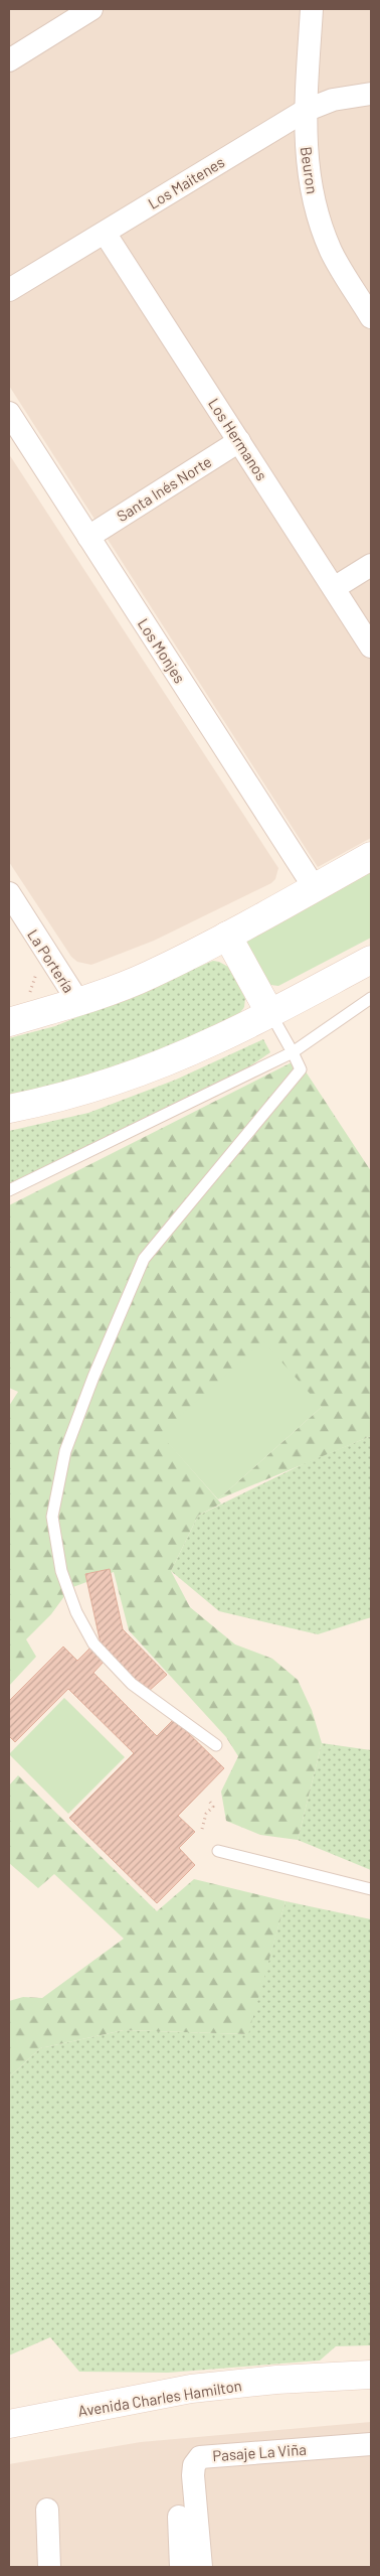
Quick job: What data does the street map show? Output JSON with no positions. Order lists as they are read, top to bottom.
{
  "streets": {
    "street": [
      "Beuron",
      "Los Maitenes",
      "Los Hermanos",
      "Santa Inés Norte",
      "Los Monjes",
      "La Portería",
      "Avenida Charles Hamilton",
      "Pasaje La Viña"
    ]
  },
  "crossings": [
    ["Beuron", "Los Maitenes"],
    ["Los Maitenes", "Los Hermanos"],
    ["Los Hermanos", "Santa Inés Norte"],
    ["Santa Inés Norte", "Los Monjes"]
  ]
}
